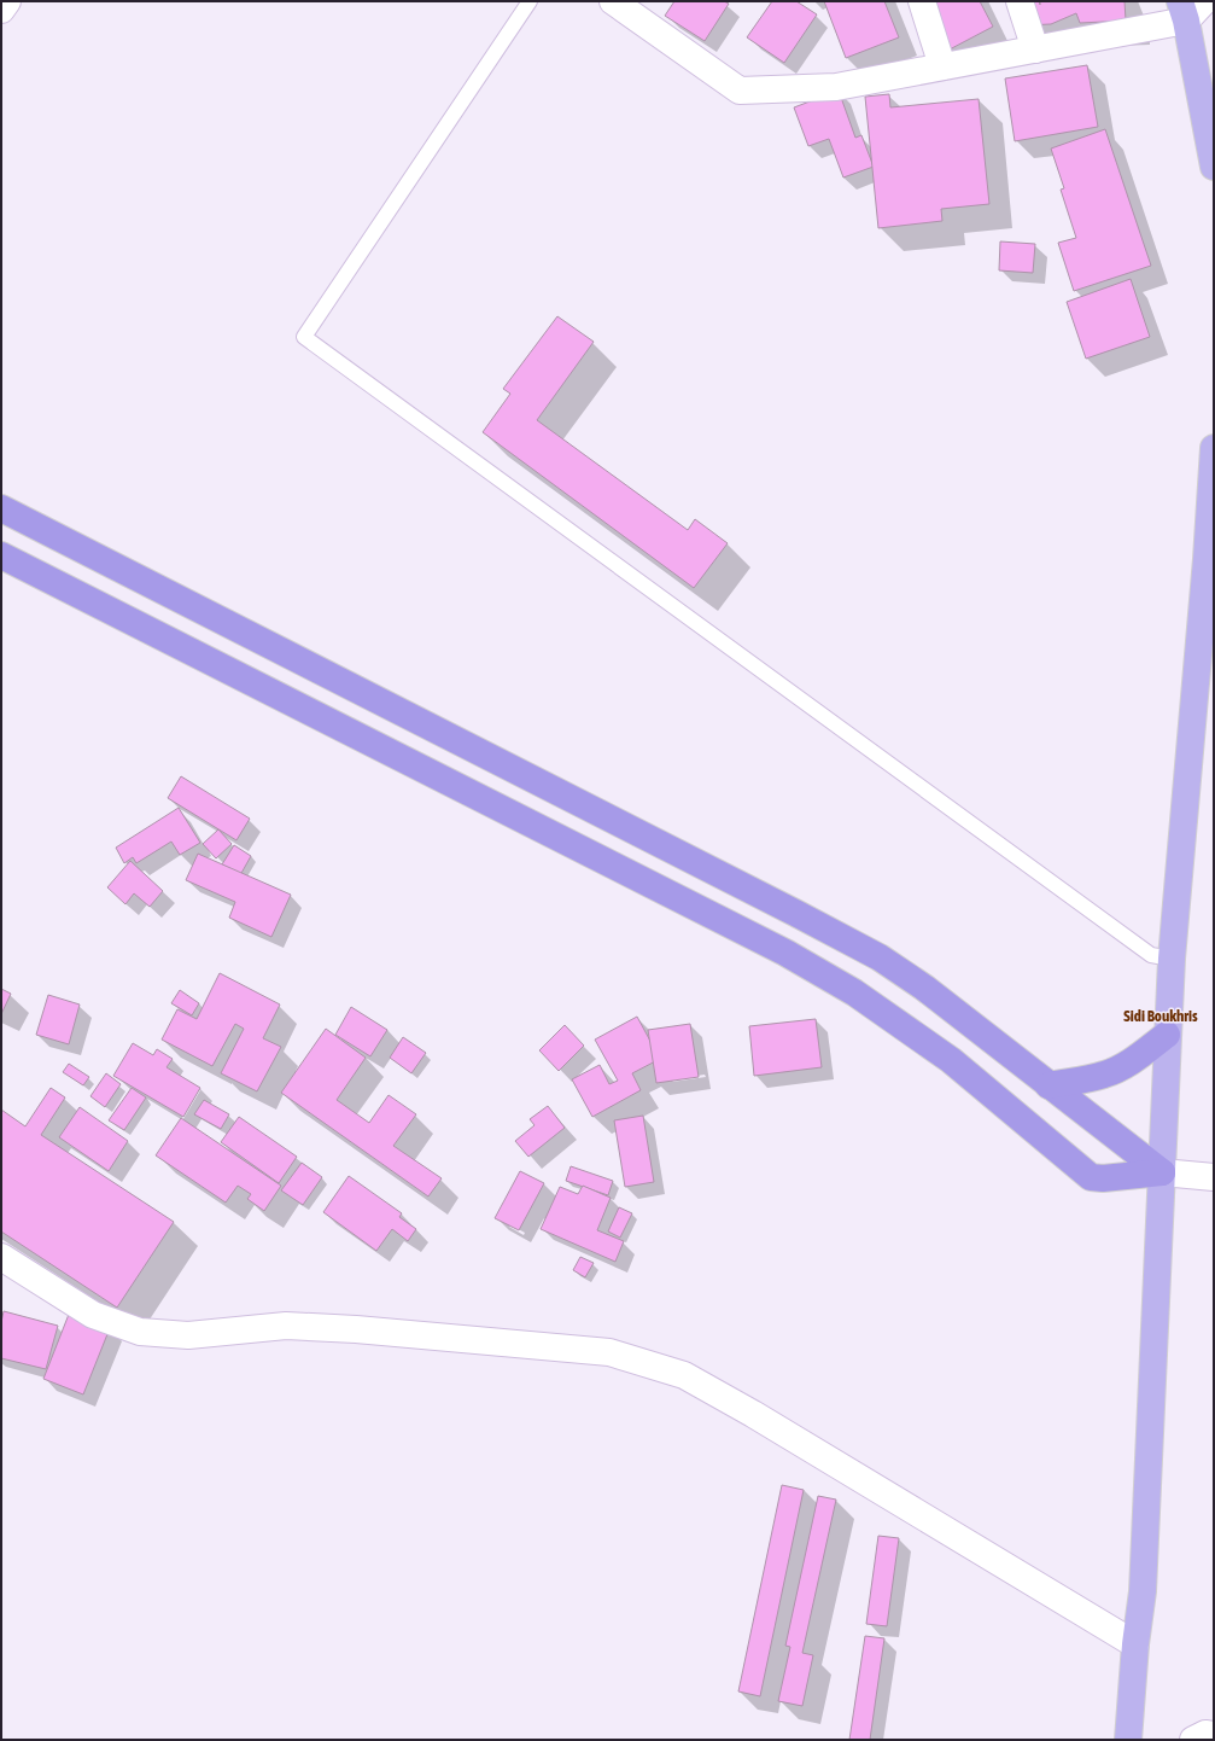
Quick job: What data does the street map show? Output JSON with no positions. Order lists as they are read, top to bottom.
{
  "districts": ["Sidi Boukhris"]
}
